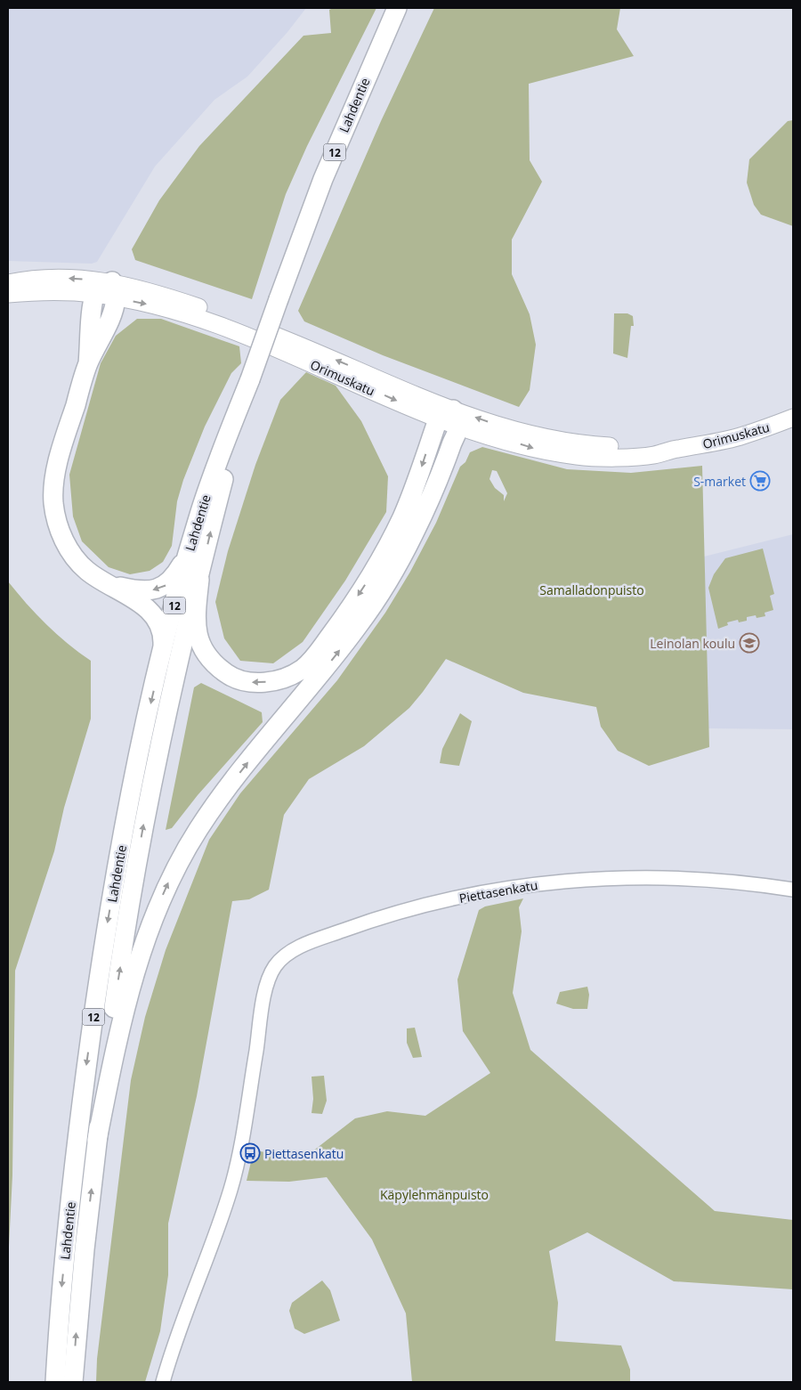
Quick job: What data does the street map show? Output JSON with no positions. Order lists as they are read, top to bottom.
{
  "streets": {
    "highway": ["Lahdentie", "12"],
    "main road": ["Orimuskatu"],
    "street": ["Piettasenkatu"]
  },
  "parks": ["Samalladonpuisto", "Käpylehmänpuisto"],
  "places": {
    "supermarket": ["S-market"],
    "school or university": ["Leinolan koulu"],
    "bus stop": ["Piettasenkatu"]
  }
}
